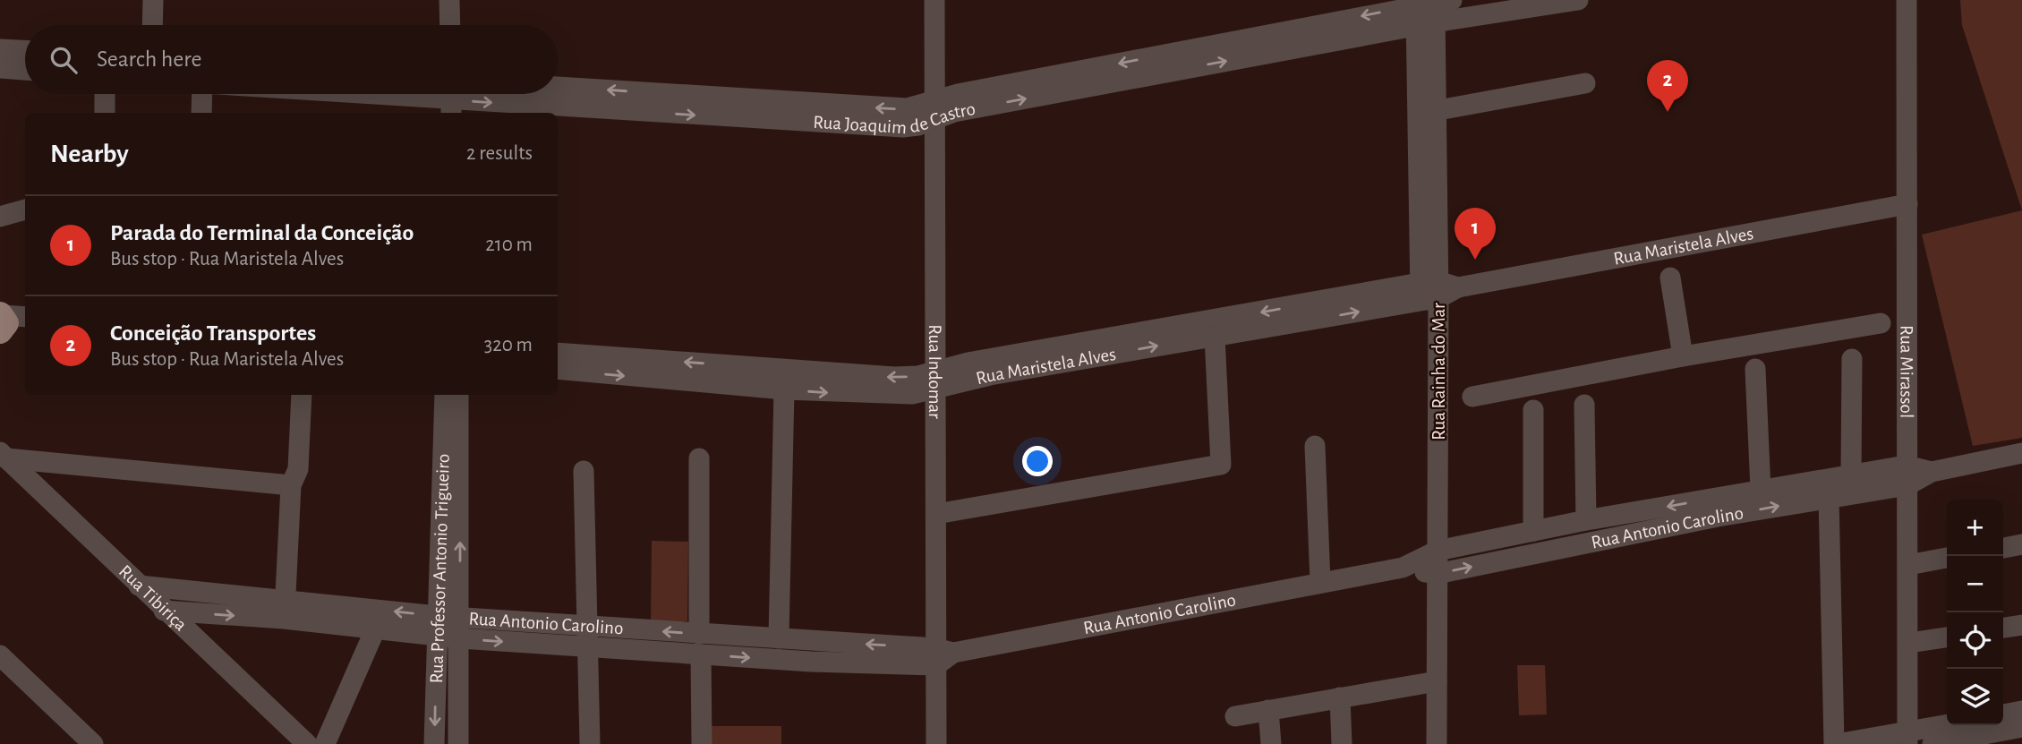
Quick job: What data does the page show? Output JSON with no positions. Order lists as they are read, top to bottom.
{
  "streets": {
    "street": [
      "Rua Joaquim de Castro",
      "Rua Maristela Alves",
      "Rua Rainha do Mar",
      "Rua Indomar",
      "Rua Mirassol",
      "Rua Antonio Carolino",
      "Rua Professor Antonio Trigueiro",
      "Rua Tibiriça"
    ]
  },
  "crossings": [
    ["Rua Joaquim de Castro", "Rua Rainha do Mar"],
    ["Rua Joaquim de Castro", "Rua Indomar"],
    ["Rua Maristela Alves", "Rua Rainha do Mar"],
    ["Rua Maristela Alves", "Rua Indomar"],
    ["Rua Maristela Alves", "Rua Mirassol"],
    ["Rua Rainha do Mar", "Rua Antonio Carolino"],
    ["Rua Indomar", "Rua Antonio Carolino"],
    ["Rua Mirassol", "Rua Antonio Carolino"],
    ["Rua Antonio Carolino", "Rua Professor Antonio Trigueiro"],
    ["Rua Antonio Carolino", "Rua Tibiriça"]
  ],
  "page": {
    "search": "Search here",
    "pins": ["2", "1"],
    "heading": ["Nearby", "2 results"],
    "list": [
      {
        "mark": "1",
        "name": "Parada do Terminal da Conceição",
        "note": "Bus stop · Rua Maristela Alves",
        "value": "210 m"
      },
      {
        "mark": "2",
        "name": "Conceição Transportes",
        "note": "Bus stop · Rua Maristela Alves",
        "value": "320 m"
      }
    ],
    "map_buttons": ["+", "−"]
  }
}
